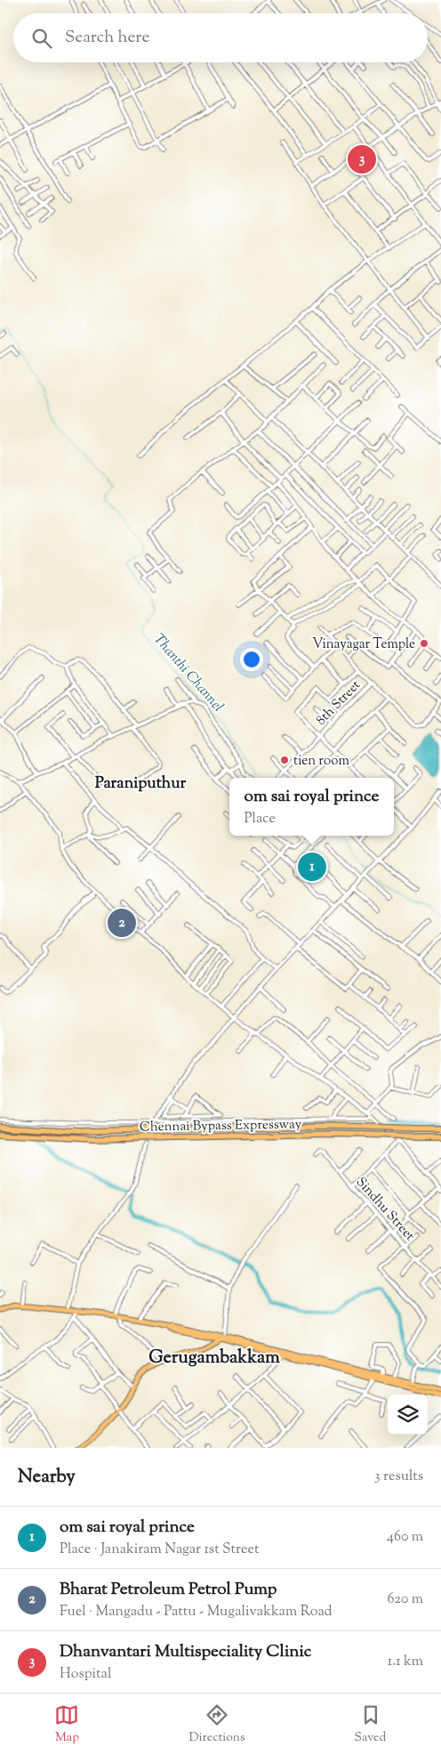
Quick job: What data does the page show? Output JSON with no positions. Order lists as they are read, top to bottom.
{
  "streets": {
    "highway": ["Chennai Bypass Expressway"],
    "street": ["8th Street", "Sindhu Street"]
  },
  "districts": ["Paraniputhur", "Gerugambakkam"],
  "water": ["Thanthi Channel"],
  "places": ["Vinayagar Temple", "tien room"],
  "page": {
    "search": "Search here",
    "pins": ["3", "1", "2"],
    "popup": ["om sai royal prince", "Place"],
    "heading": ["Nearby", "3 results"],
    "list": [
      {
        "mark": "1",
        "name": "om sai royal prince",
        "note": "Place · Janakiram Nagar 1st Street",
        "value": "460 m"
      },
      {
        "mark": "2",
        "name": "Bharat Petroleum Petrol Pump",
        "note": "Fuel · Mangadu - Pattu - Mugalivakkam Road",
        "value": "620 m"
      },
      {
        "mark": "3",
        "name": "Dhanvantari Multispeciality Clinic",
        "note": "Hospital",
        "value": "1.1 km"
      }
    ],
    "nav": ["Map", "Directions", "Saved"]
  }
}
